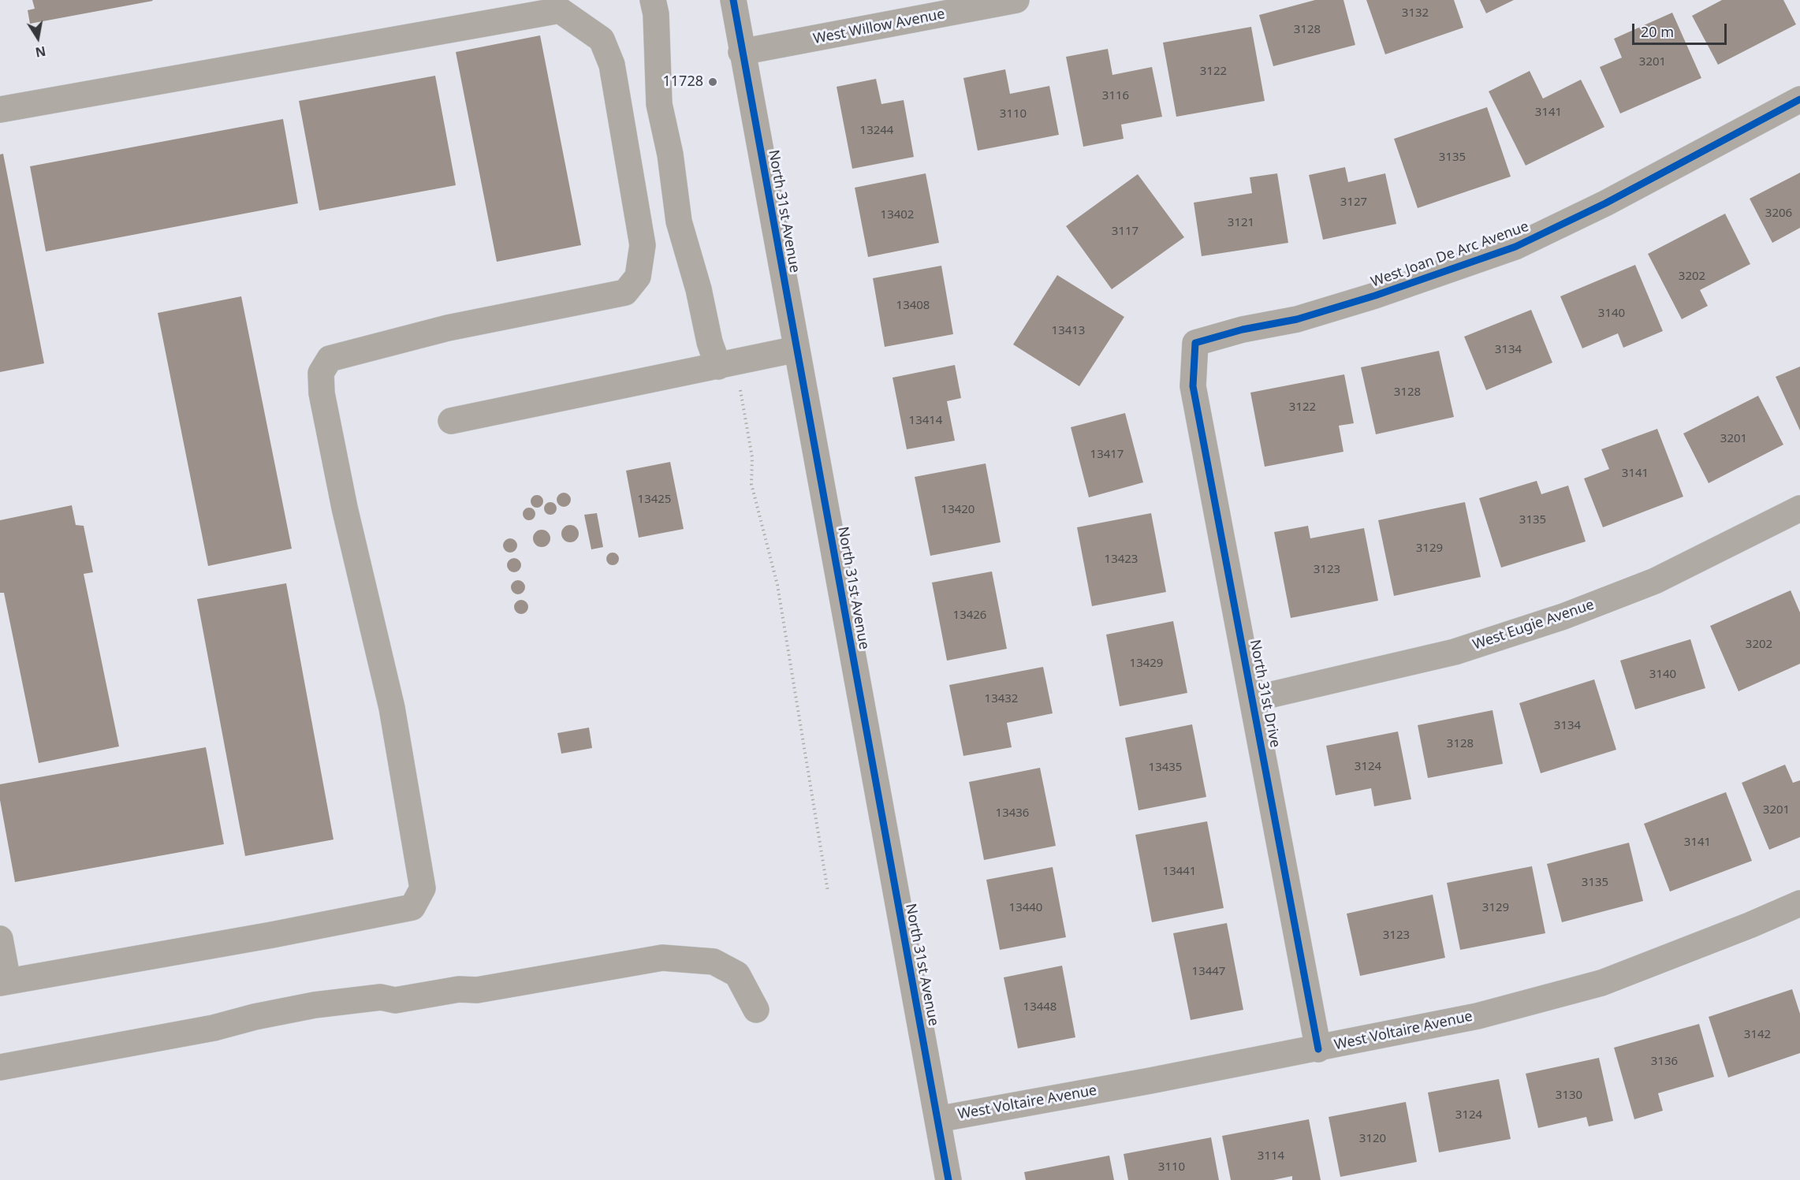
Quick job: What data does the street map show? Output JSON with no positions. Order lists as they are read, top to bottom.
{
  "streets": {
    "street": [
      "West Willow Avenue",
      "North 31st Avenue",
      "West Joan De Arc Avenue",
      "West Eugie Avenue",
      "North 31st Drive",
      "West Voltaire Avenue"
    ]
  },
  "crossings": [
    ["West Willow Avenue", "North 31st Avenue"],
    ["North 31st Avenue", "West Voltaire Avenue"],
    ["West Joan De Arc Avenue", "North 31st Drive"],
    ["West Eugie Avenue", "North 31st Drive"],
    ["North 31st Drive", "West Voltaire Avenue"]
  ],
  "places": ["11728"],
  "house_numbers": [
    "3132",
    "3128",
    "3201",
    "3122",
    "3116",
    "3141",
    "3110",
    "13244",
    "3135",
    "3127",
    "3206",
    "13402",
    "3121",
    "3117",
    "3202",
    "13408",
    "3140",
    "13413",
    "3134",
    "3128",
    "3122",
    "13414",
    "3201",
    "13417",
    "3141",
    "13425",
    "13420",
    "3135",
    "3129",
    "13423",
    "3123",
    "13426",
    "3202",
    "13429",
    "3140",
    "13432",
    "3134",
    "3128",
    "3124",
    "13435",
    "3201",
    "13436",
    "3141",
    "13441",
    "3135",
    "13440",
    "3129",
    "3123",
    "13447",
    "13448",
    "3142",
    "3136",
    "3130",
    "3124",
    "3120",
    "3114",
    "3110"
  ],
  "scale_bar": "20 m",
  "north": "bottom"
}
